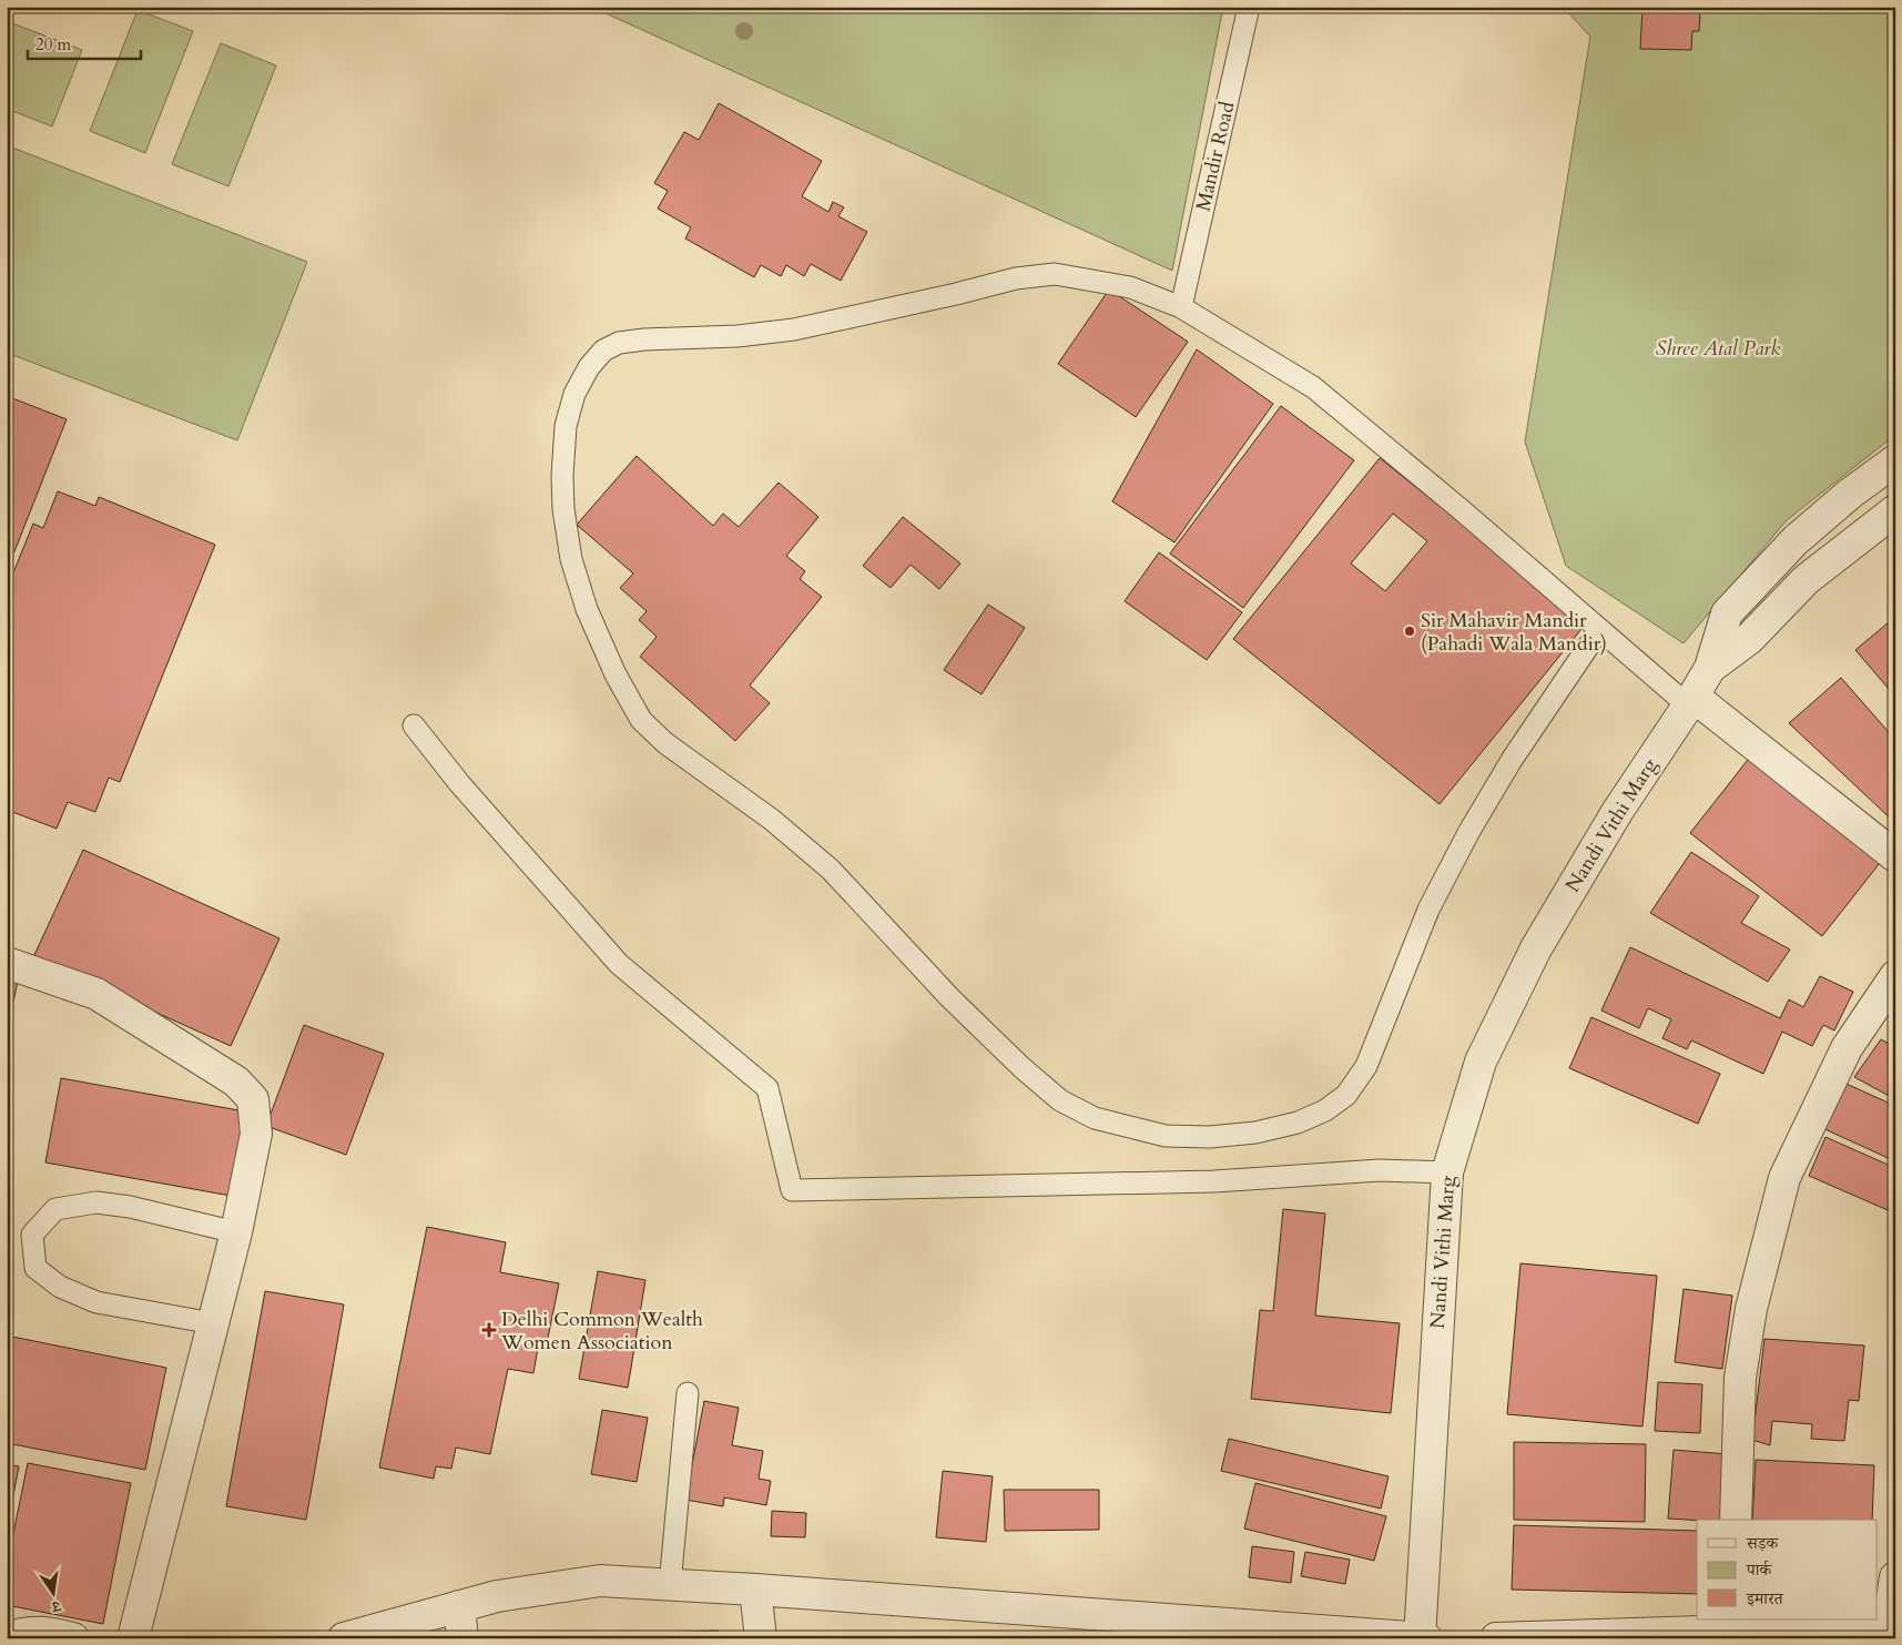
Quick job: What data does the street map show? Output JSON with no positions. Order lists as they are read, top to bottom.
{
  "streets": {
    "street": ["Nandi Vithi Marg"],
    "lane": ["Mandir Road"]
  },
  "parks": ["Shree Atal Park"],
  "places": {
    "other": ["Sir Mahavir Mandir (Pahadi Wala Mandir)"],
    "health": ["Delhi Common Wealth Women Association"]
  },
  "legend": ["सड़क", "पार्क", "इमारत"],
  "scale_bar": "20 m",
  "north": "bottom"
}
